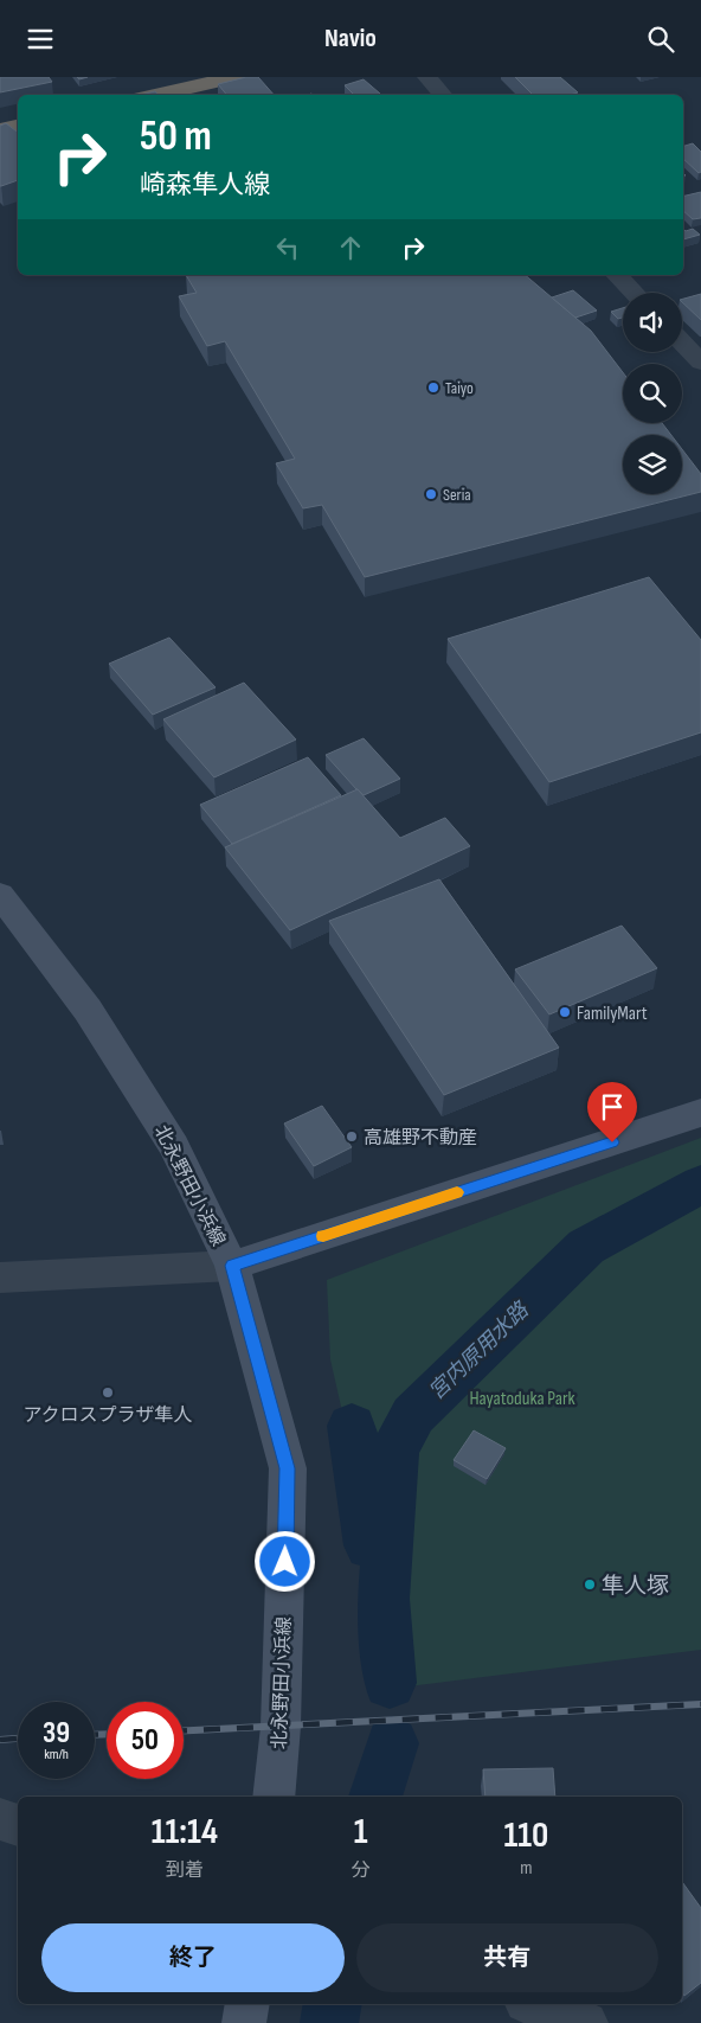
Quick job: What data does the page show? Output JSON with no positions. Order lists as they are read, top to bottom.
{
  "streets": {
    "main road": ["北永野田小浜線"]
  },
  "water": ["宮内原用水路"],
  "parks": ["Hayatoduka Park"],
  "places": [
    "Taiyo",
    "Seria",
    "FamilyMart",
    "高雄野不動産",
    "アクロスプラザ隼人",
    "隼人塚"
  ],
  "page": {
    "header": "Navio",
    "turn": ["50 m", "崎森隼人線"],
    "speed": "39 km/h",
    "limit": "50",
    "eta": [
      "11:14",
      "到着",
      "1",
      "分",
      "110",
      "m"
    ],
    "buttons": ["終了", "共有"]
  }
}
